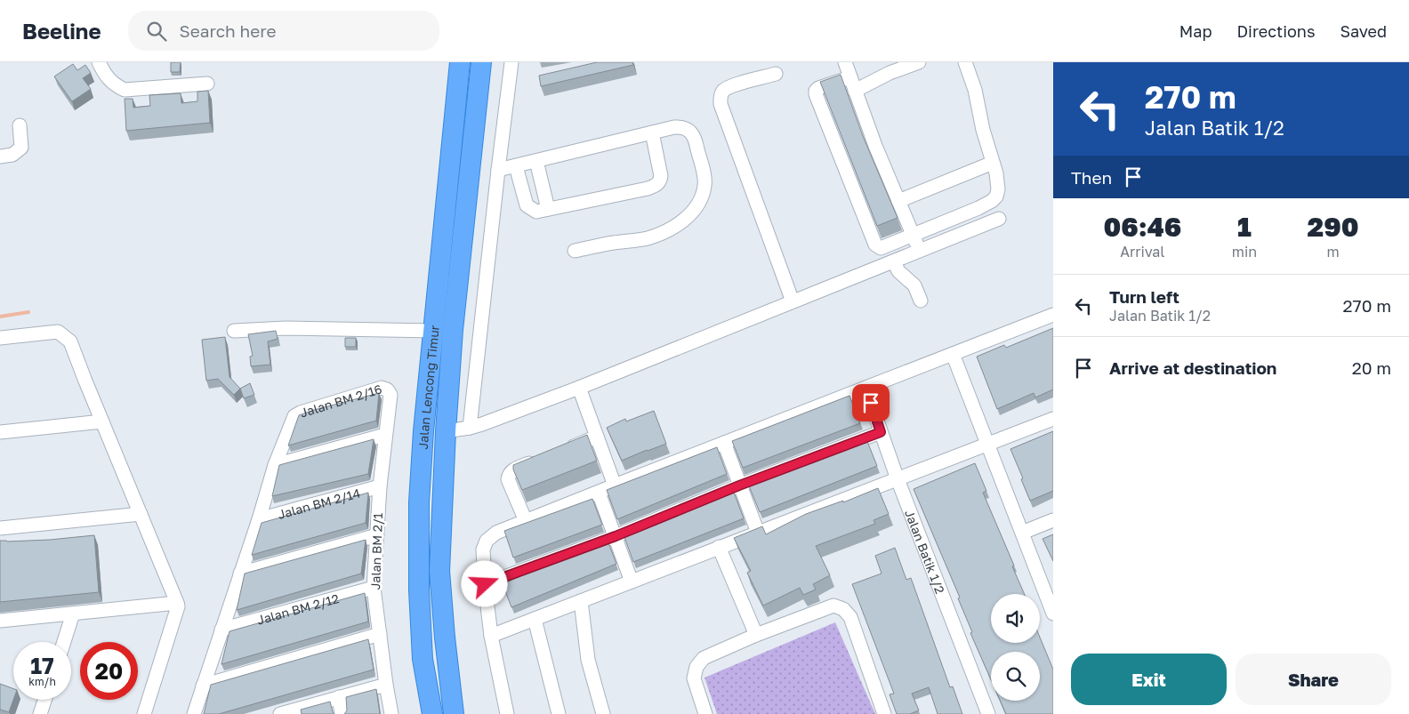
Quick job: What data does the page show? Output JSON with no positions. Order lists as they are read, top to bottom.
{
  "streets": {
    "highway": ["Jalan Lencong Timur"],
    "street": [
      "Jalan BM 2/16",
      "Jalan BM 2/14",
      "Jalan BM 2/1",
      "Jalan Batik 1/2",
      "Jalan BM 2/12"
    ]
  },
  "crossings": [
    ["Jalan BM 2/16", "Jalan BM 2/1"],
    ["Jalan BM 2/14", "Jalan BM 2/1"],
    ["Jalan BM 2/1", "Jalan BM 2/12"]
  ],
  "page": {
    "header": "Beeline",
    "search": "Search here",
    "nav": ["Map", "Directions", "Saved"],
    "turn": ["270 m", "Jalan Batik 1/2"],
    "then": "Then",
    "eta": [
      "06:46",
      "Arrival",
      "1",
      "min",
      "290",
      "m"
    ],
    "list": [
      {
        "name": "Turn left",
        "note": "Jalan Batik 1/2",
        "value": "270 m"
      },
      {
        "name": "Arrive at destination",
        "value": "20 m"
      }
    ],
    "speed": "17 km/h",
    "limit": "20",
    "buttons": ["Exit", "Share"]
  }
}
